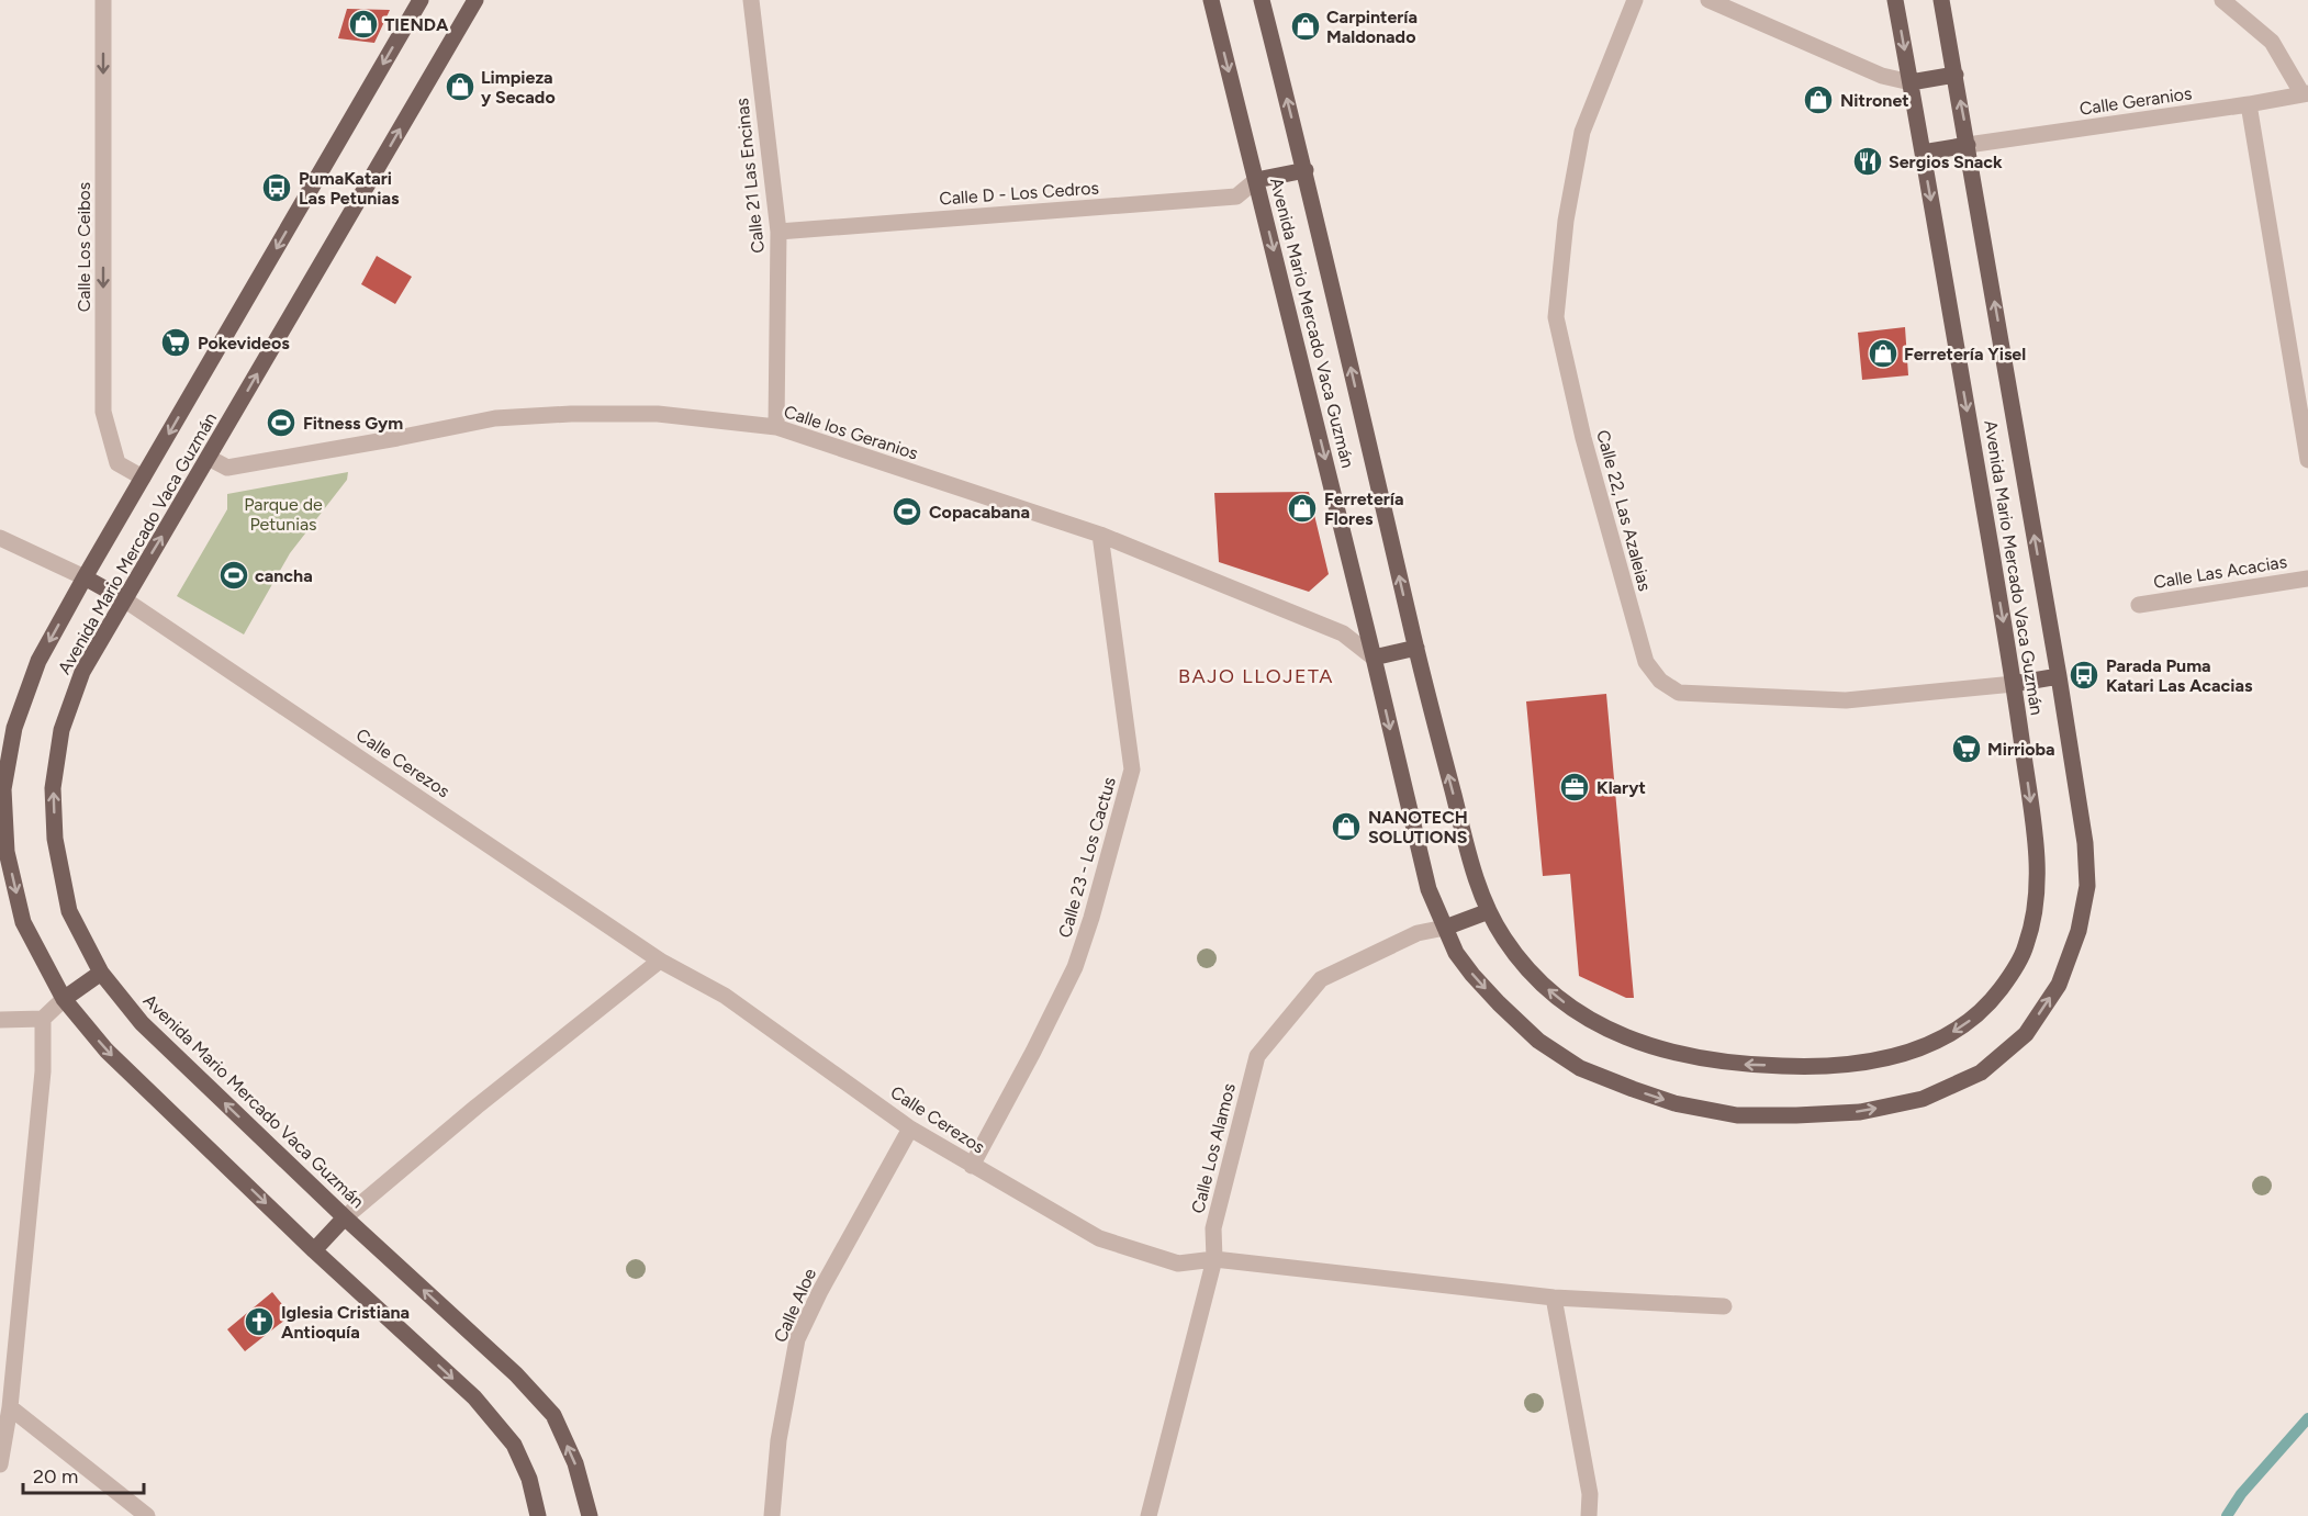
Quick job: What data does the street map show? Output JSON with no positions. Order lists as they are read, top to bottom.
{
  "streets": {
    "main road": ["Avenida Mario Mercado Vaca Guzmán"],
    "street": [
      "Calle Geranios",
      "Calle 21 Las Encinas",
      "Calle D - Los Cedros",
      "Calle Los Ceibos",
      "Calle los Geranios",
      "Calle 22, Las Azaleias",
      "Calle Las Acacias",
      "Calle Cerezos",
      "Calle 23 - Los Cactus",
      "Calle Los Alamos",
      "Calle Aloe"
    ]
  },
  "crossings": [
    ["Calle Geranios", "Avenida Mario Mercado Vaca Guzmán"],
    ["Calle 21 Las Encinas", "Calle D - Los Cedros"],
    ["Calle 21 Las Encinas", "Calle los Geranios"],
    ["Calle D - Los Cedros", "Avenida Mario Mercado Vaca Guzmán"],
    ["Calle Los Ceibos", "Avenida Mario Mercado Vaca Guzmán"],
    ["Avenida Mario Mercado Vaca Guzmán", "Calle los Geranios"],
    ["Avenida Mario Mercado Vaca Guzmán", "Calle 22, Las Azaleias"],
    ["Avenida Mario Mercado Vaca Guzmán", "Calle Cerezos"],
    ["Avenida Mario Mercado Vaca Guzmán", "Calle Los Alamos"],
    ["Calle los Geranios", "Calle 23 - Los Cactus"],
    ["Calle Cerezos", "Calle 23 - Los Cactus"],
    ["Calle Cerezos", "Calle Los Alamos"],
    ["Calle Cerezos", "Calle Aloe"]
  ],
  "one_way": ["Calle Los Ceibos"],
  "districts": ["BAJO LLOJETA"],
  "parks": ["Parque de Petunias"],
  "places": {
    "shop": [
      "TIENDA",
      "Carpintería Maldonado",
      "Limpieza y Secado",
      "Nitronet",
      "Ferretería Yisel",
      "Ferretería Flores",
      "NANOTECH SOLUTIONS"
    ],
    "restaurant": ["Sergios Snack"],
    "bus stop": ["PumaKatari Las Petunias", "Parada Puma Katari Las Acacias"],
    "supermarket": ["Pokevideos", "Mirrioba"],
    "sports": ["Fitness Gym", "Copacabana", "cancha"],
    "office": ["Klaryt"],
    "church": ["Iglesia Cristiana Antioquía"]
  },
  "scale_bar": "20 m"
}
